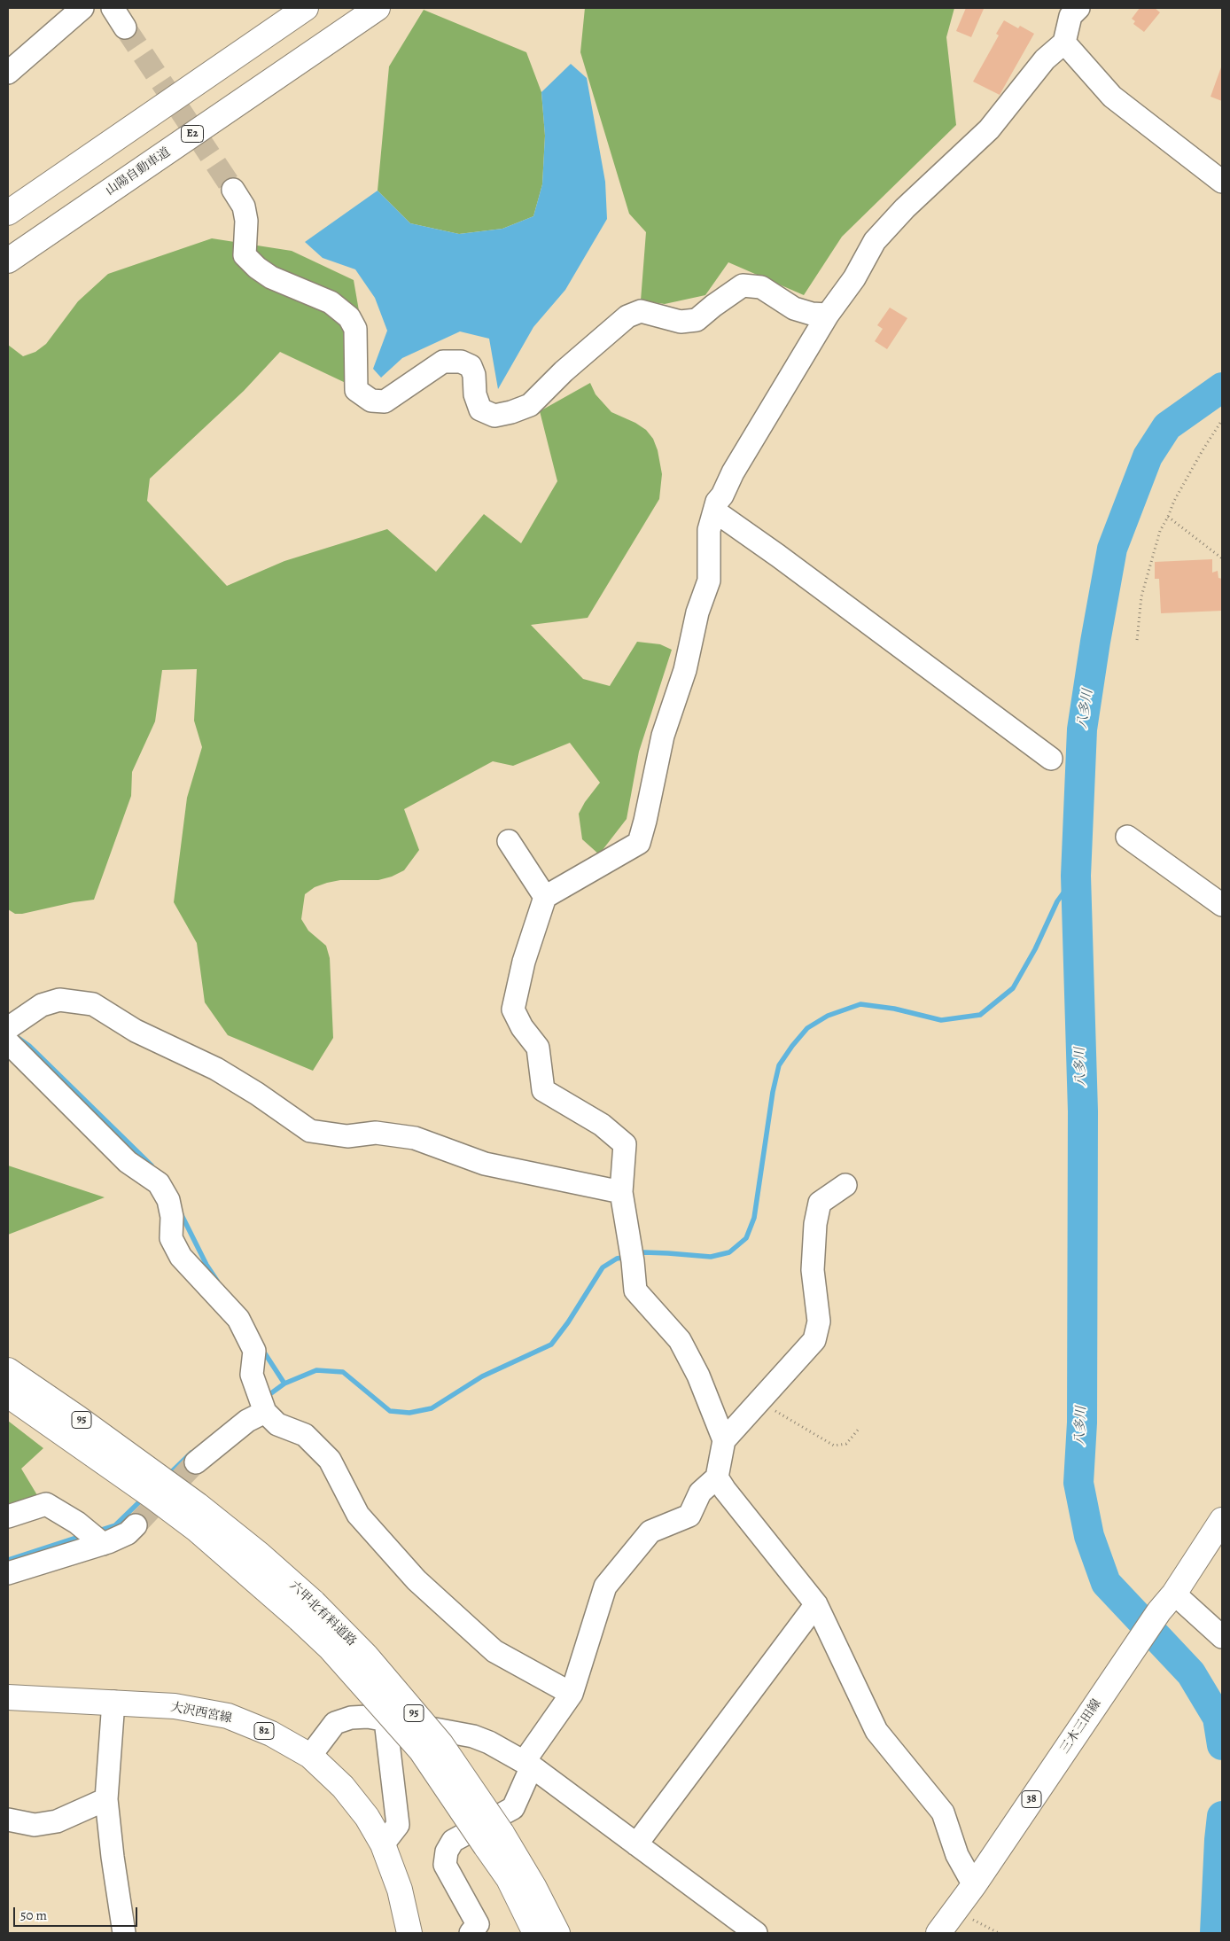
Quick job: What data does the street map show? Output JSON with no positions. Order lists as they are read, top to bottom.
{
  "streets": {
    "main road": [
      "E2",
      "山陽自動車道",
      "95",
      "六甲北有料道路",
      "大沢西宮線",
      "三木三田線",
      "82",
      "38"
    ]
  },
  "water": ["八多川"],
  "scale_bar": "50 m"
}
